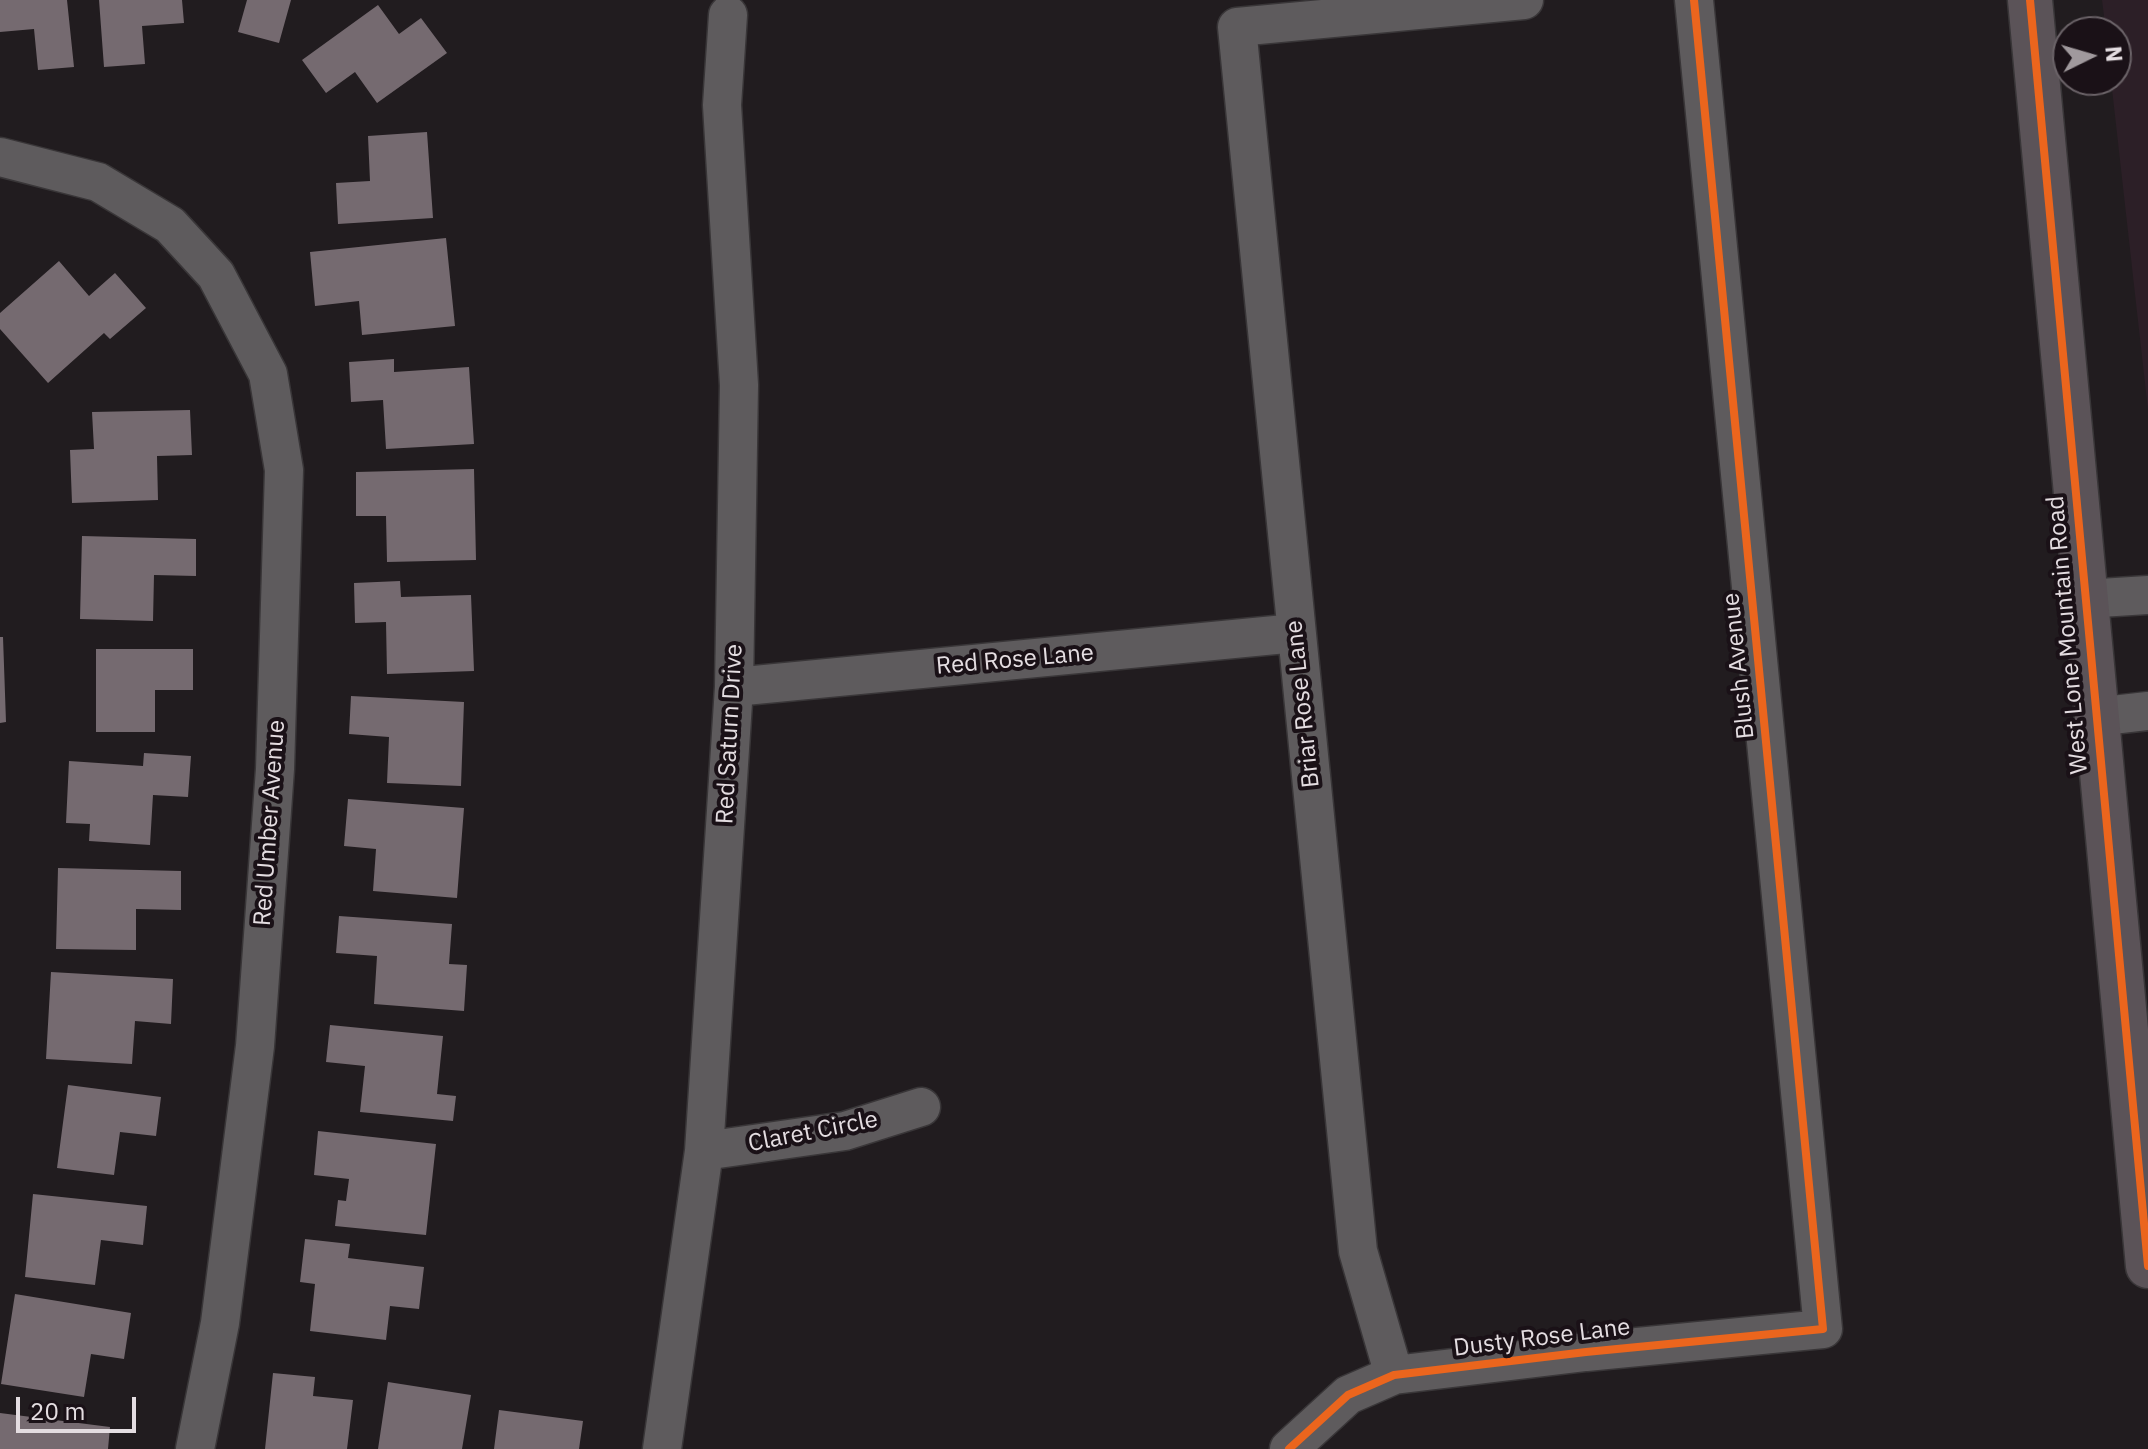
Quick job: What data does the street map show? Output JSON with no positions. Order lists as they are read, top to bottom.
{
  "streets": {
    "main road": ["West Lone Mountain Road"],
    "street": [
      "Red Rose Lane",
      "Blush Avenue",
      "Briar Rose Lane",
      "Red Saturn Drive",
      "Red Umber Avenue",
      "Claret Circle",
      "Dusty Rose Lane"
    ]
  },
  "crossings": [
    ["Red Rose Lane", "Briar Rose Lane"],
    ["Red Rose Lane", "Red Saturn Drive"],
    ["Blush Avenue", "Dusty Rose Lane"],
    ["Briar Rose Lane", "Dusty Rose Lane"],
    ["Red Saturn Drive", "Claret Circle"]
  ],
  "scale_bar": "20 m",
  "north": "right"
}
